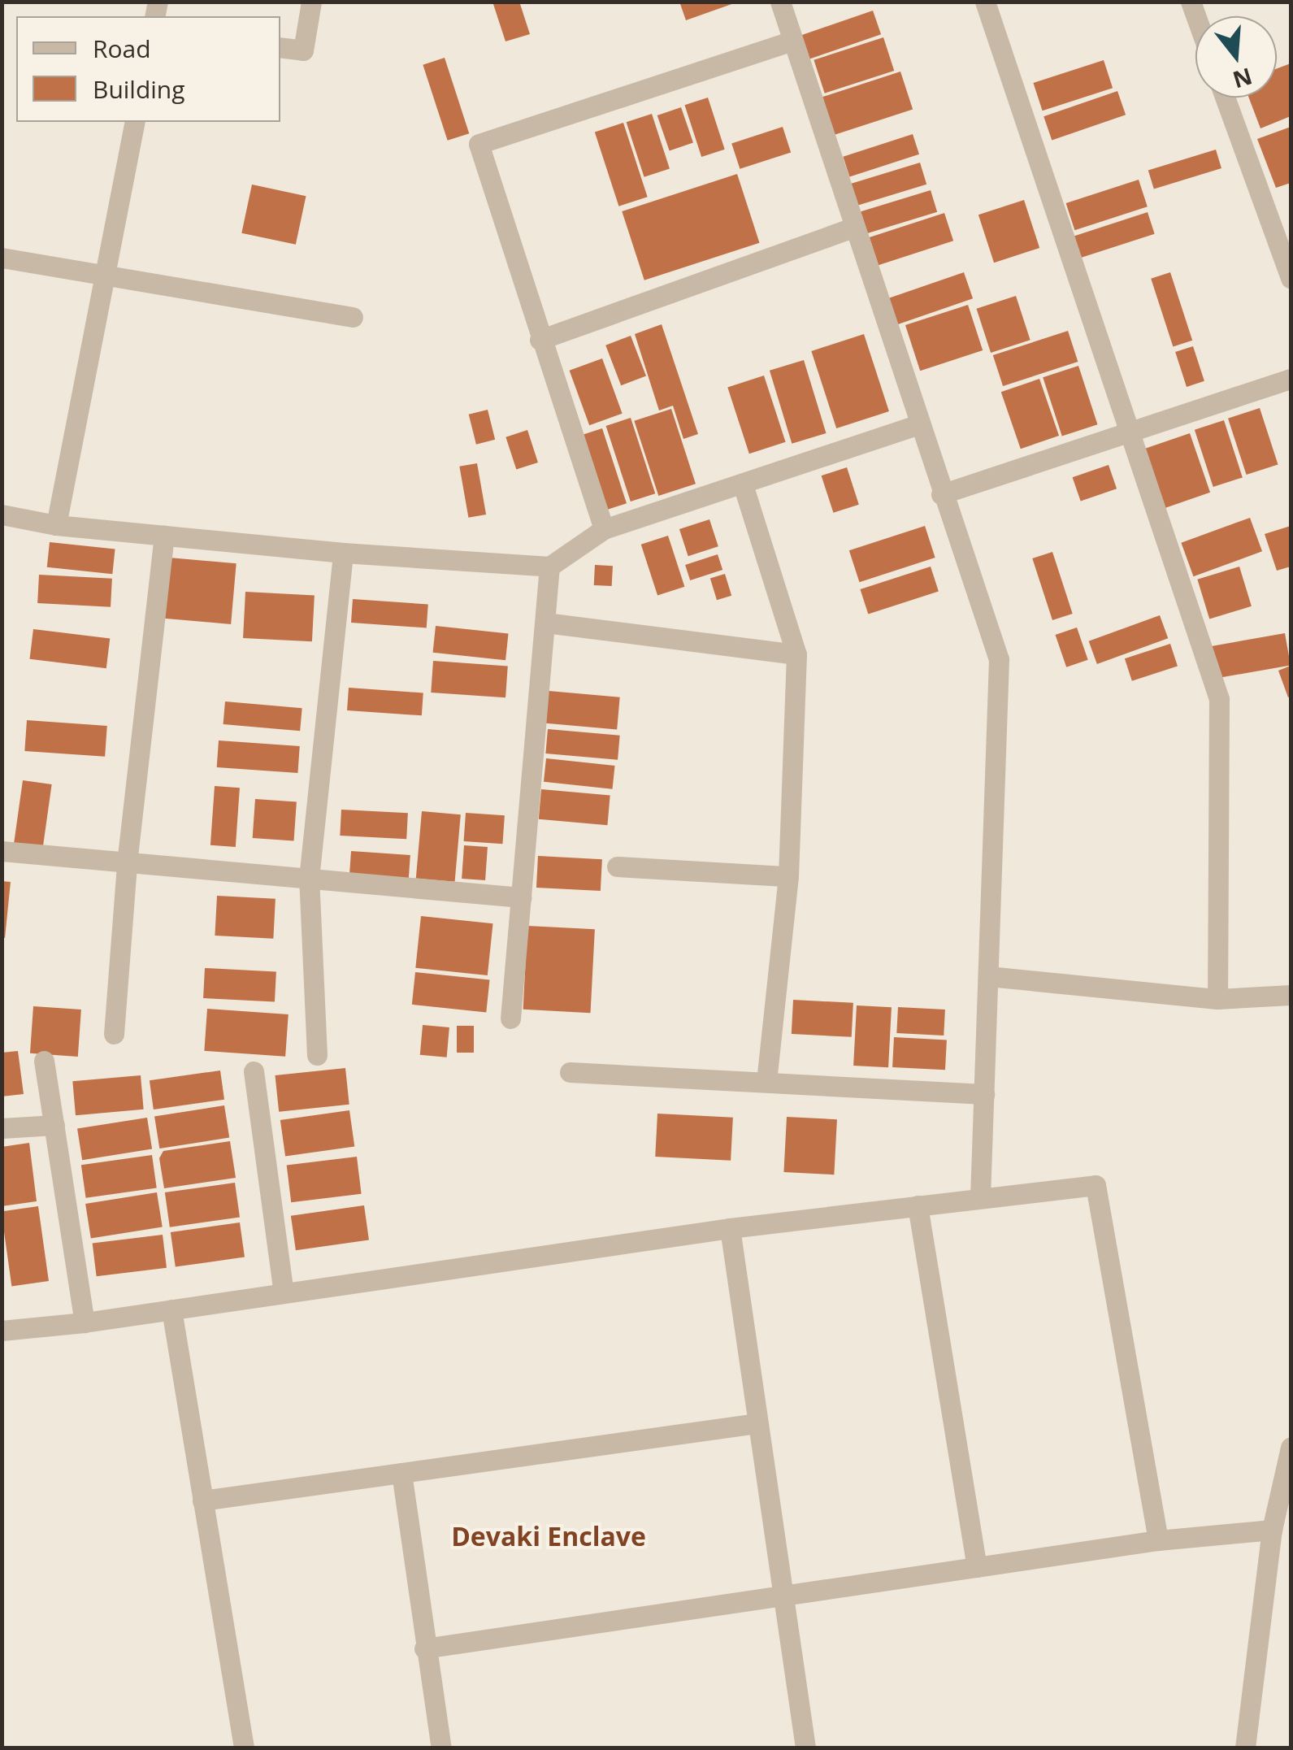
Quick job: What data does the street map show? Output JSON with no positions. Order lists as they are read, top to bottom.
{
  "districts": ["Devaki Enclave"],
  "legend": ["Road", "Building"],
  "north": "bottom"
}
